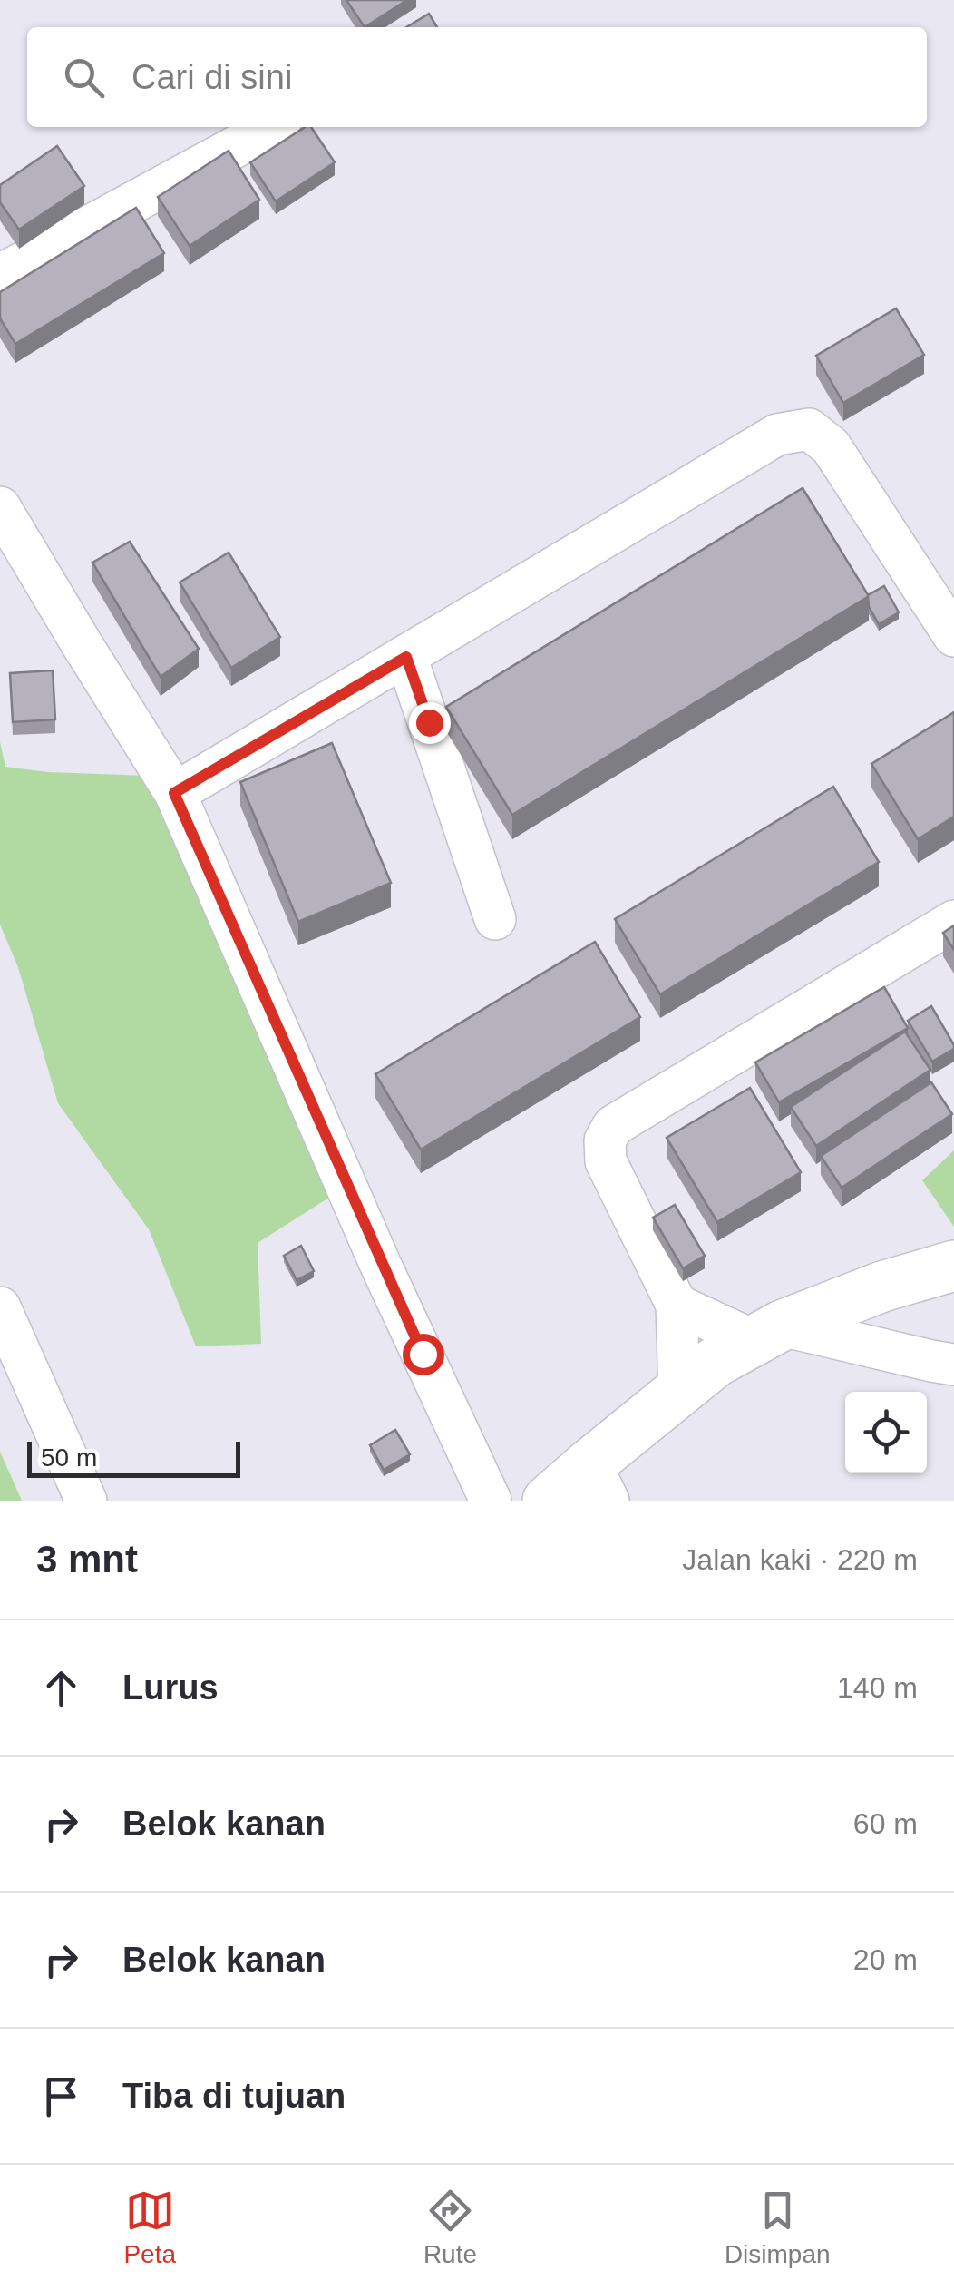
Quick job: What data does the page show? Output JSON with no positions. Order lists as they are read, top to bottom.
{
  "scale_bar": "50 m",
  "page": {
    "search": "Cari di sini",
    "scale": "50 m",
    "heading": ["3 mnt", "Jalan kaki · 220 m"],
    "list": [
      ["Lurus", "140 m"],
      ["Belok kanan", "60 m"],
      ["Belok kanan", "20 m"],
      "Tiba di tujuan"
    ],
    "nav": ["Peta", "Rute", "Disimpan"]
  }
}
